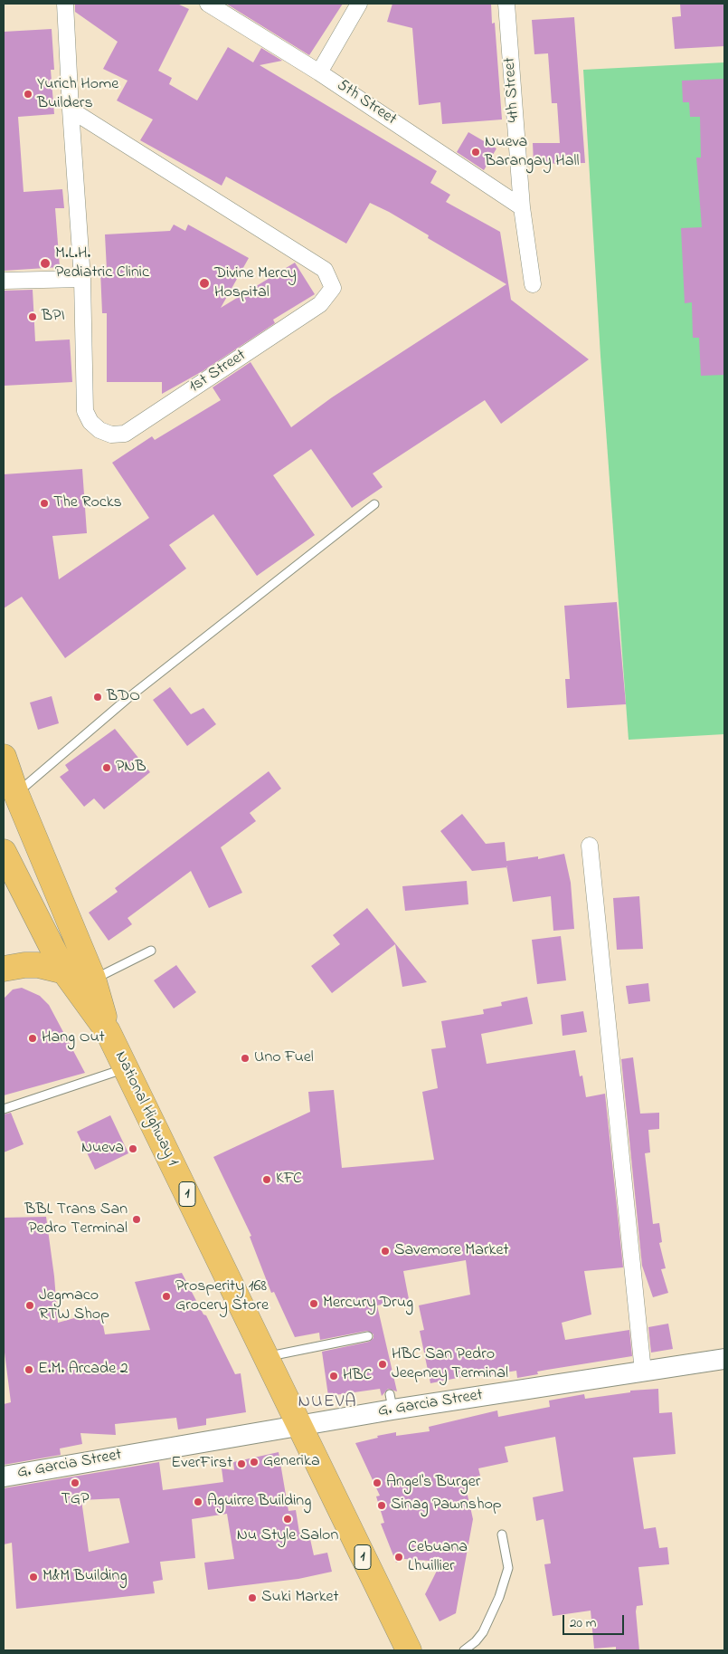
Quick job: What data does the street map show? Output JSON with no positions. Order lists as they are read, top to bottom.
{
  "streets": {
    "highway": ["National Highway 1", "1"],
    "street": [
      "4th Street",
      "5th Street",
      "1st Street",
      "G. Garcia Street"
    ]
  },
  "crossings": [
    ["4th Street", "5th Street"],
    ["National Highway 1", "G. Garcia Street"]
  ],
  "districts": ["NUEVA"],
  "places": [
    "Yurich Home Builders",
    "Nueva Barangay Hall",
    "M.L.H. Pediatric Clinic",
    "Divine Mercy Hospital",
    "BPI",
    "The Rocks",
    "BDO",
    "PNB",
    "Hang Out",
    "Uno Fuel",
    "Nueva",
    "KFC",
    "BBL Trans San Pedro Terminal",
    "Savemore Market",
    "Prosperity 168 Grocery Store",
    "Mercury Drug",
    "Jegmaco RTW Shop",
    "HBC San Pedro Jeepney Terminal",
    "E.M. Arcade 2",
    "HBC",
    "Generika",
    "EverFirst",
    "TGP",
    "Angel's Burger",
    "Aguirre Building",
    "Sinag Pawnshop",
    "Nu Style Salon",
    "Cebuana Lhuillier",
    "M&M Building",
    "Suki Market"
  ],
  "scale_bar": "20 m"
}
